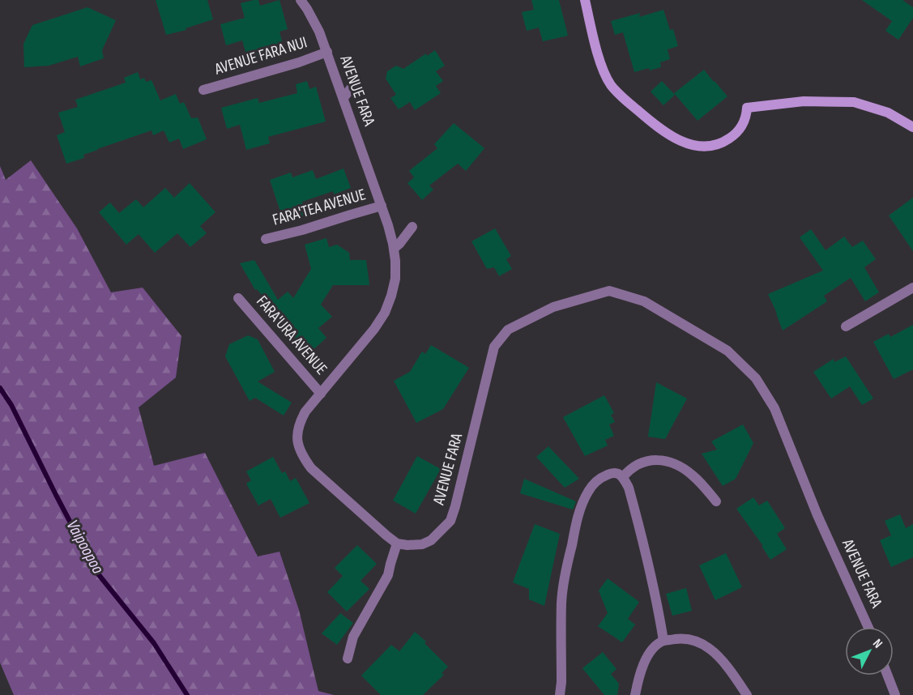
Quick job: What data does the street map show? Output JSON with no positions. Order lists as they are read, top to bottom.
{
  "streets": {
    "street": [
      "AVENUE FARA NUI",
      "AVENUE FARA",
      "FARA'TEA AVENUE",
      "FARA'URA AVENUE"
    ]
  },
  "crossings": [
    ["AVENUE FARA NUI", "AVENUE FARA"],
    ["AVENUE FARA", "FARA'TEA AVENUE"],
    ["AVENUE FARA", "FARA'URA AVENUE"]
  ],
  "water": ["Vaipoopoo"],
  "north": "top right"
}
